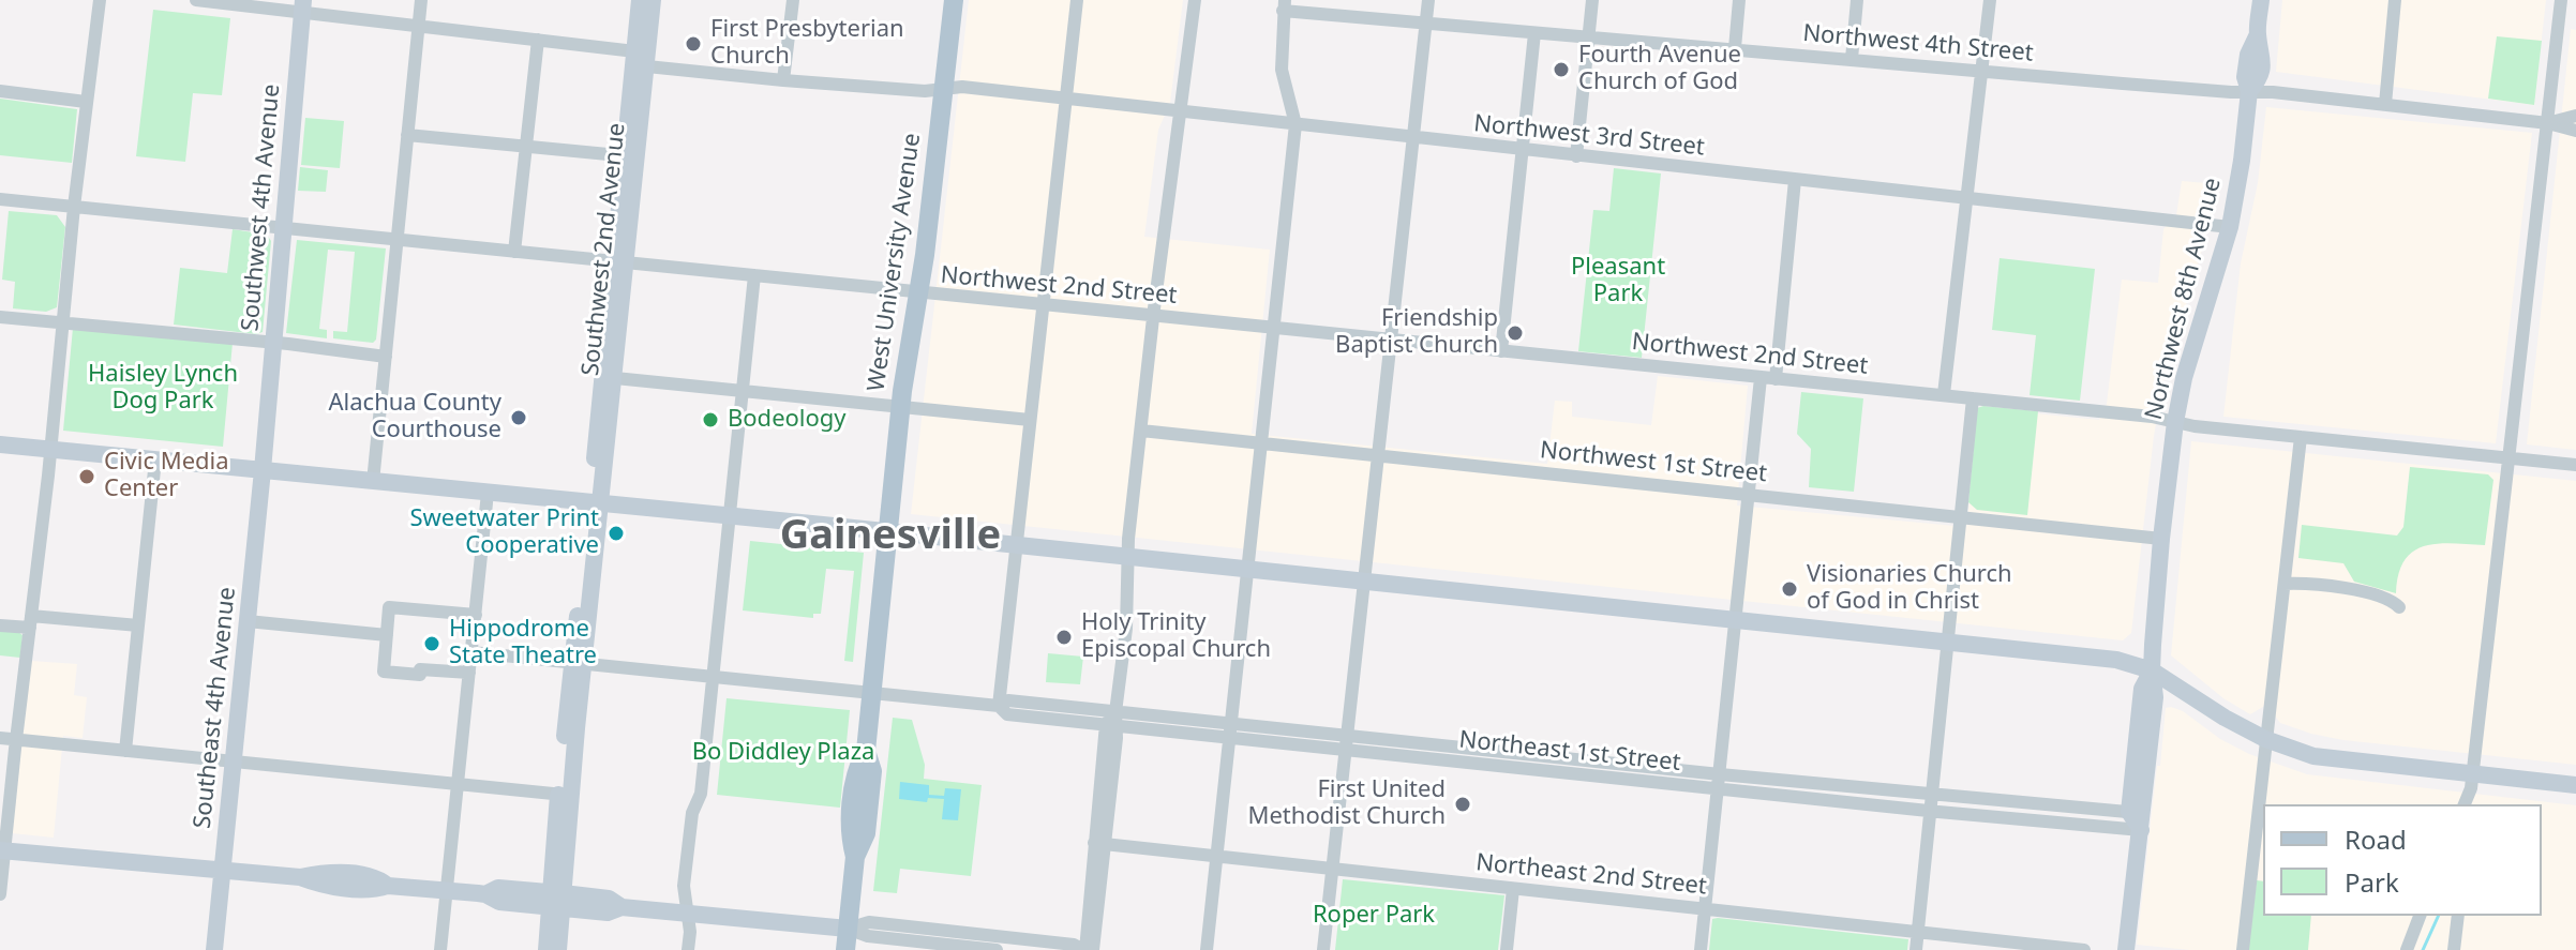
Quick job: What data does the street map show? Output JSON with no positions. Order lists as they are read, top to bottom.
{
  "streets": {
    "main road": ["West University Avenue"],
    "street": [
      "Northwest 4th Street",
      "Northwest 3rd Street",
      "Southwest 4th Avenue",
      "Southwest 2nd Avenue",
      "Northwest 2nd Street",
      "Northwest 8th Avenue",
      "Northwest 1st Street",
      "Southeast 4th Avenue",
      "Northeast 1st Street",
      "Northeast 2nd Street"
    ]
  },
  "crossings": [
    ["Northwest 4th Street", "Northwest 8th Avenue"],
    ["Northwest 3rd Street", "Southwest 4th Avenue"],
    ["Northwest 3rd Street", "West University Avenue"],
    ["Northwest 3rd Street", "Northwest 8th Avenue"],
    ["Southwest 4th Avenue", "Northwest 2nd Street"],
    ["Southwest 4th Avenue", "Southeast 4th Avenue"],
    ["Southwest 2nd Avenue", "Northwest 2nd Street"],
    ["West University Avenue", "Northwest 2nd Street"],
    ["West University Avenue", "Northeast 1st Street"],
    ["Northwest 2nd Street", "Northwest 8th Avenue"],
    ["Northwest 8th Avenue", "Northwest 1st Street"],
    ["Northwest 8th Avenue", "Northeast 1st Street"]
  ],
  "districts": ["Gainesville"],
  "parks": [
    "Pleasant Park",
    "Haisley Lynch Dog Park",
    "Bo Diddley Plaza",
    "Roper Park"
  ],
  "places": [
    "First Presbyterian Church",
    "Fourth Avenue Church of God",
    "Friendship Baptist Church",
    "Alachua County Courthouse",
    "Bodeology",
    "Civic Media Center",
    "Sweetwater Print Cooperative",
    "Visionaries Church of God in Christ",
    "Holy Trinity Episcopal Church",
    "Hippodrome State Theatre",
    "First United Methodist Church"
  ],
  "legend": ["Road", "Park"]
}
